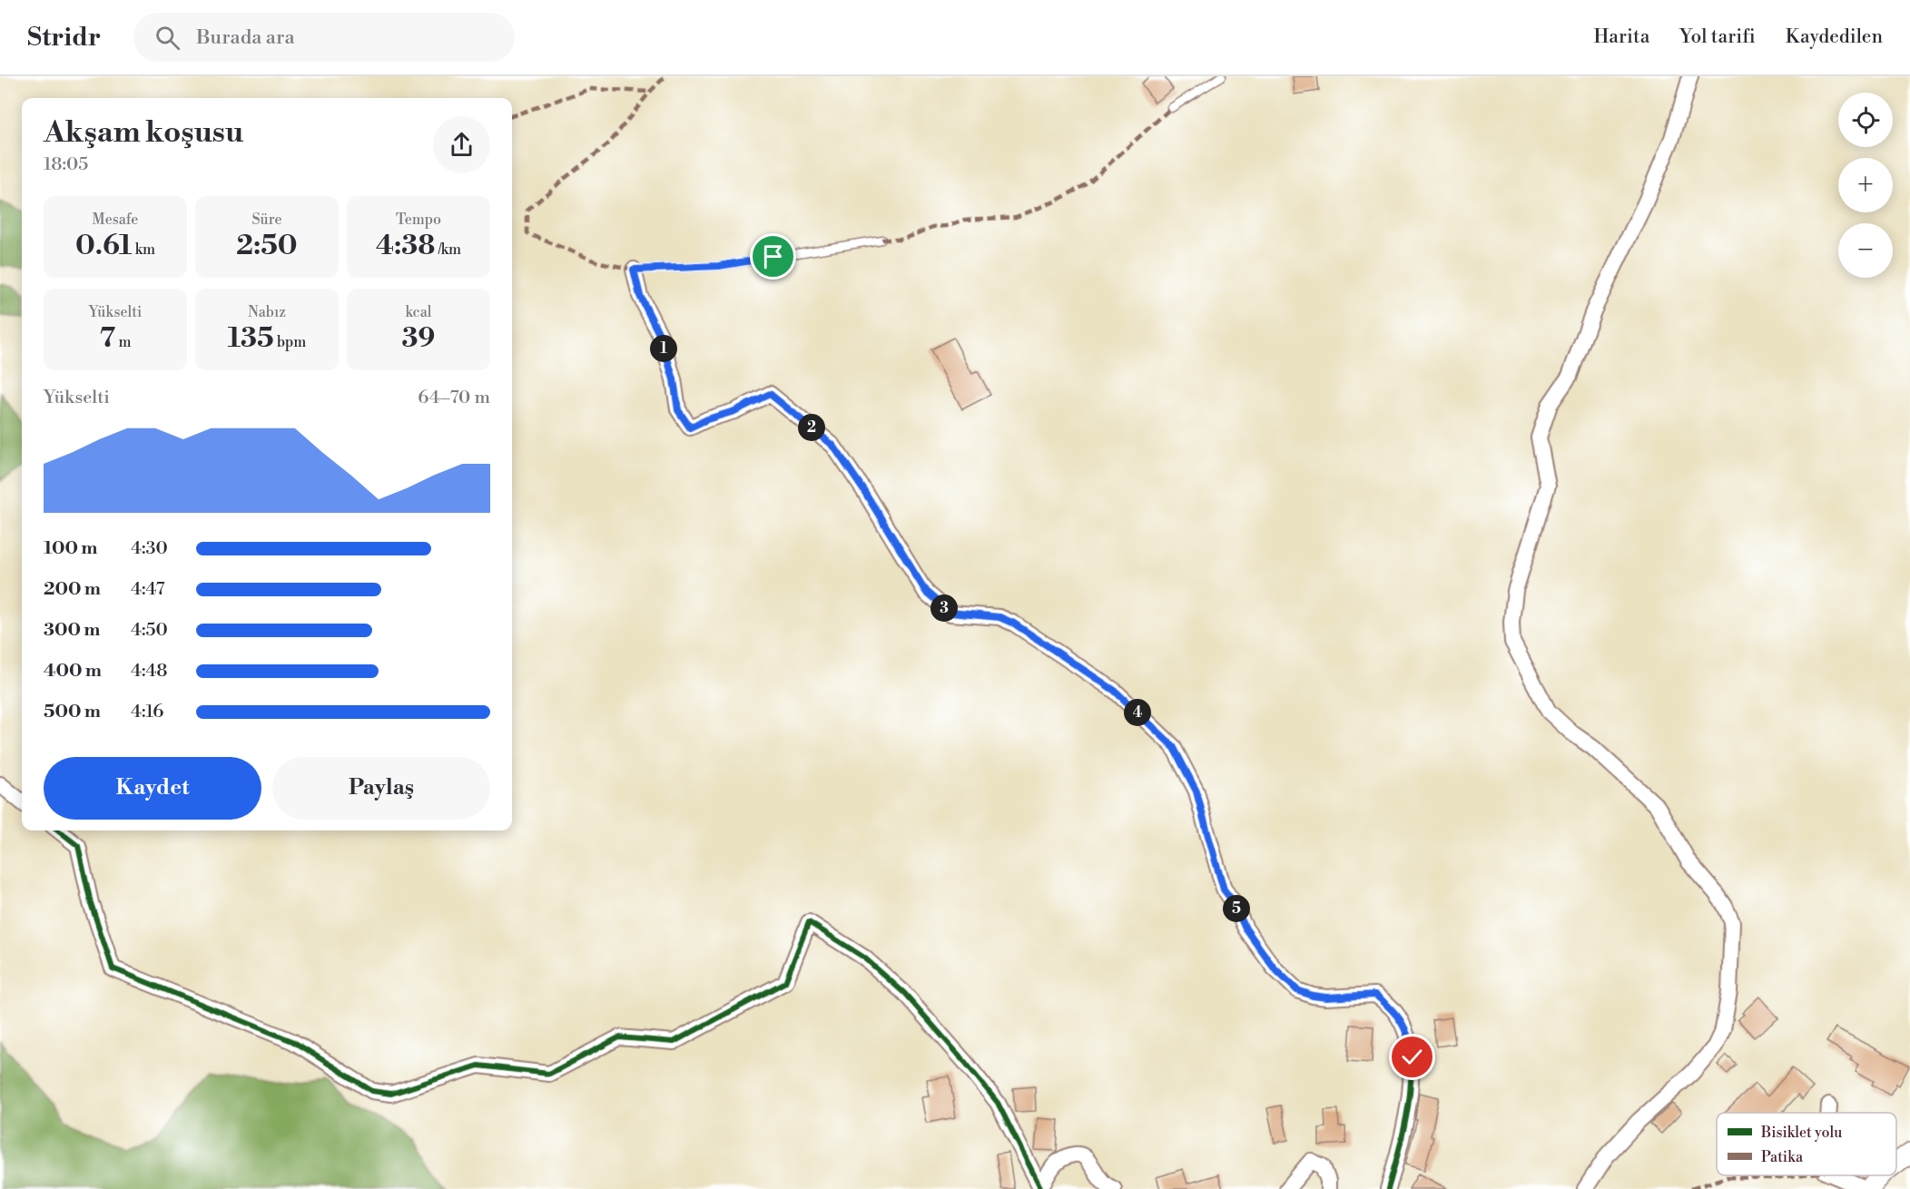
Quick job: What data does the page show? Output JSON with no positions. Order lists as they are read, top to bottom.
{
  "legend": ["Bisiklet yolu", "Patika"],
  "page": {
    "header": "Stridr",
    "search": "Burada ara",
    "nav": ["Harita", "Yol tarifi", "Kaydedilen"],
    "map_buttons": ["+", "−"],
    "heading": ["Akşam koşusu", "18:05"],
    "stats": [
      ["Mesafe", "0.61 km"],
      ["Süre", "2:50"],
      ["Tempo", "4:38 /km"],
      ["Yükselti", "7 m"],
      ["Nabız", "135 bpm"],
      ["kcal", "39"]
    ],
    "pins": [
      "1",
      "2",
      "3",
      "4",
      "5"
    ],
    "chart": ["Yükselti", "64–70 m"],
    "list": [
      {
        "name": "100 m",
        "note": "4:30"
      },
      {
        "name": "200 m",
        "note": "4:47"
      },
      {
        "name": "300 m",
        "note": "4:50"
      },
      {
        "name": "400 m",
        "note": "4:48"
      },
      {
        "name": "500 m",
        "note": "4:16"
      }
    ],
    "buttons": ["Kaydet", "Paylaş"]
  }
}
